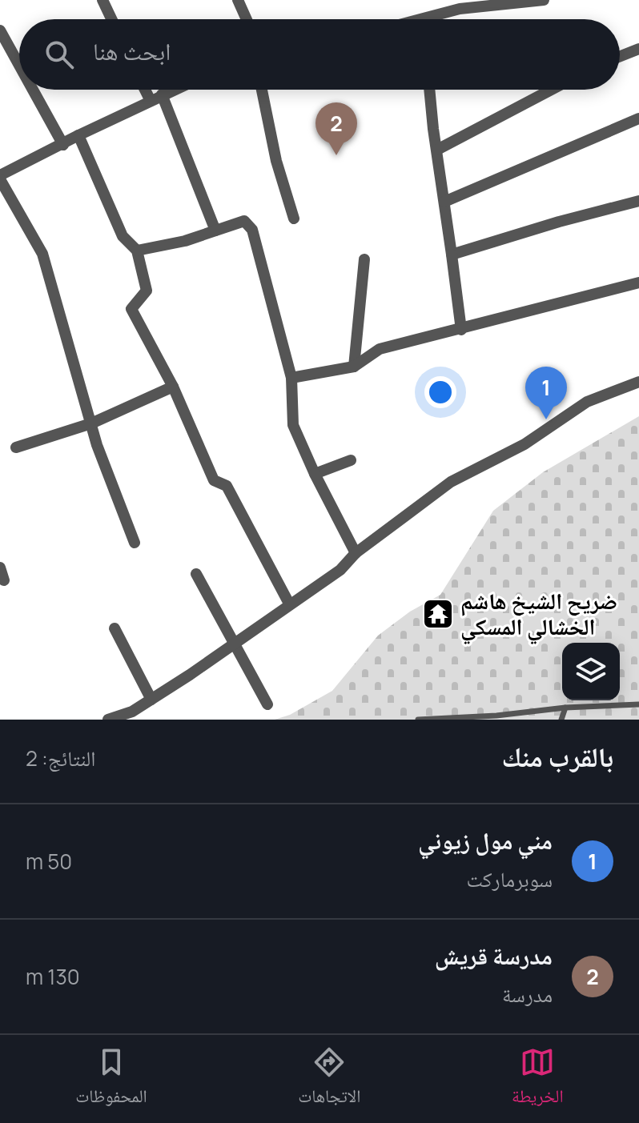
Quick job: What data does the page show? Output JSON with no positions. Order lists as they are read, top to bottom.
{
  "places": {
    "temple": ["ضريح الشيخ هاشم الخشالي المسكي"]
  },
  "page": {
    "search": "ابحث هنا",
    "pins": ["2", "1"],
    "heading": ["بالقرب منك", "النتائج: 2"],
    "list": [
      {
        "mark": "1",
        "name": "مني مول زيوني",
        "note": "سوبرماركت",
        "value": "50 m"
      },
      {
        "mark": "2",
        "name": "مدرسة قريش",
        "note": "مدرسة",
        "value": "130 m"
      }
    ],
    "nav": ["الخريطة", "الاتجاهات", "المحفوظات"]
  }
}
